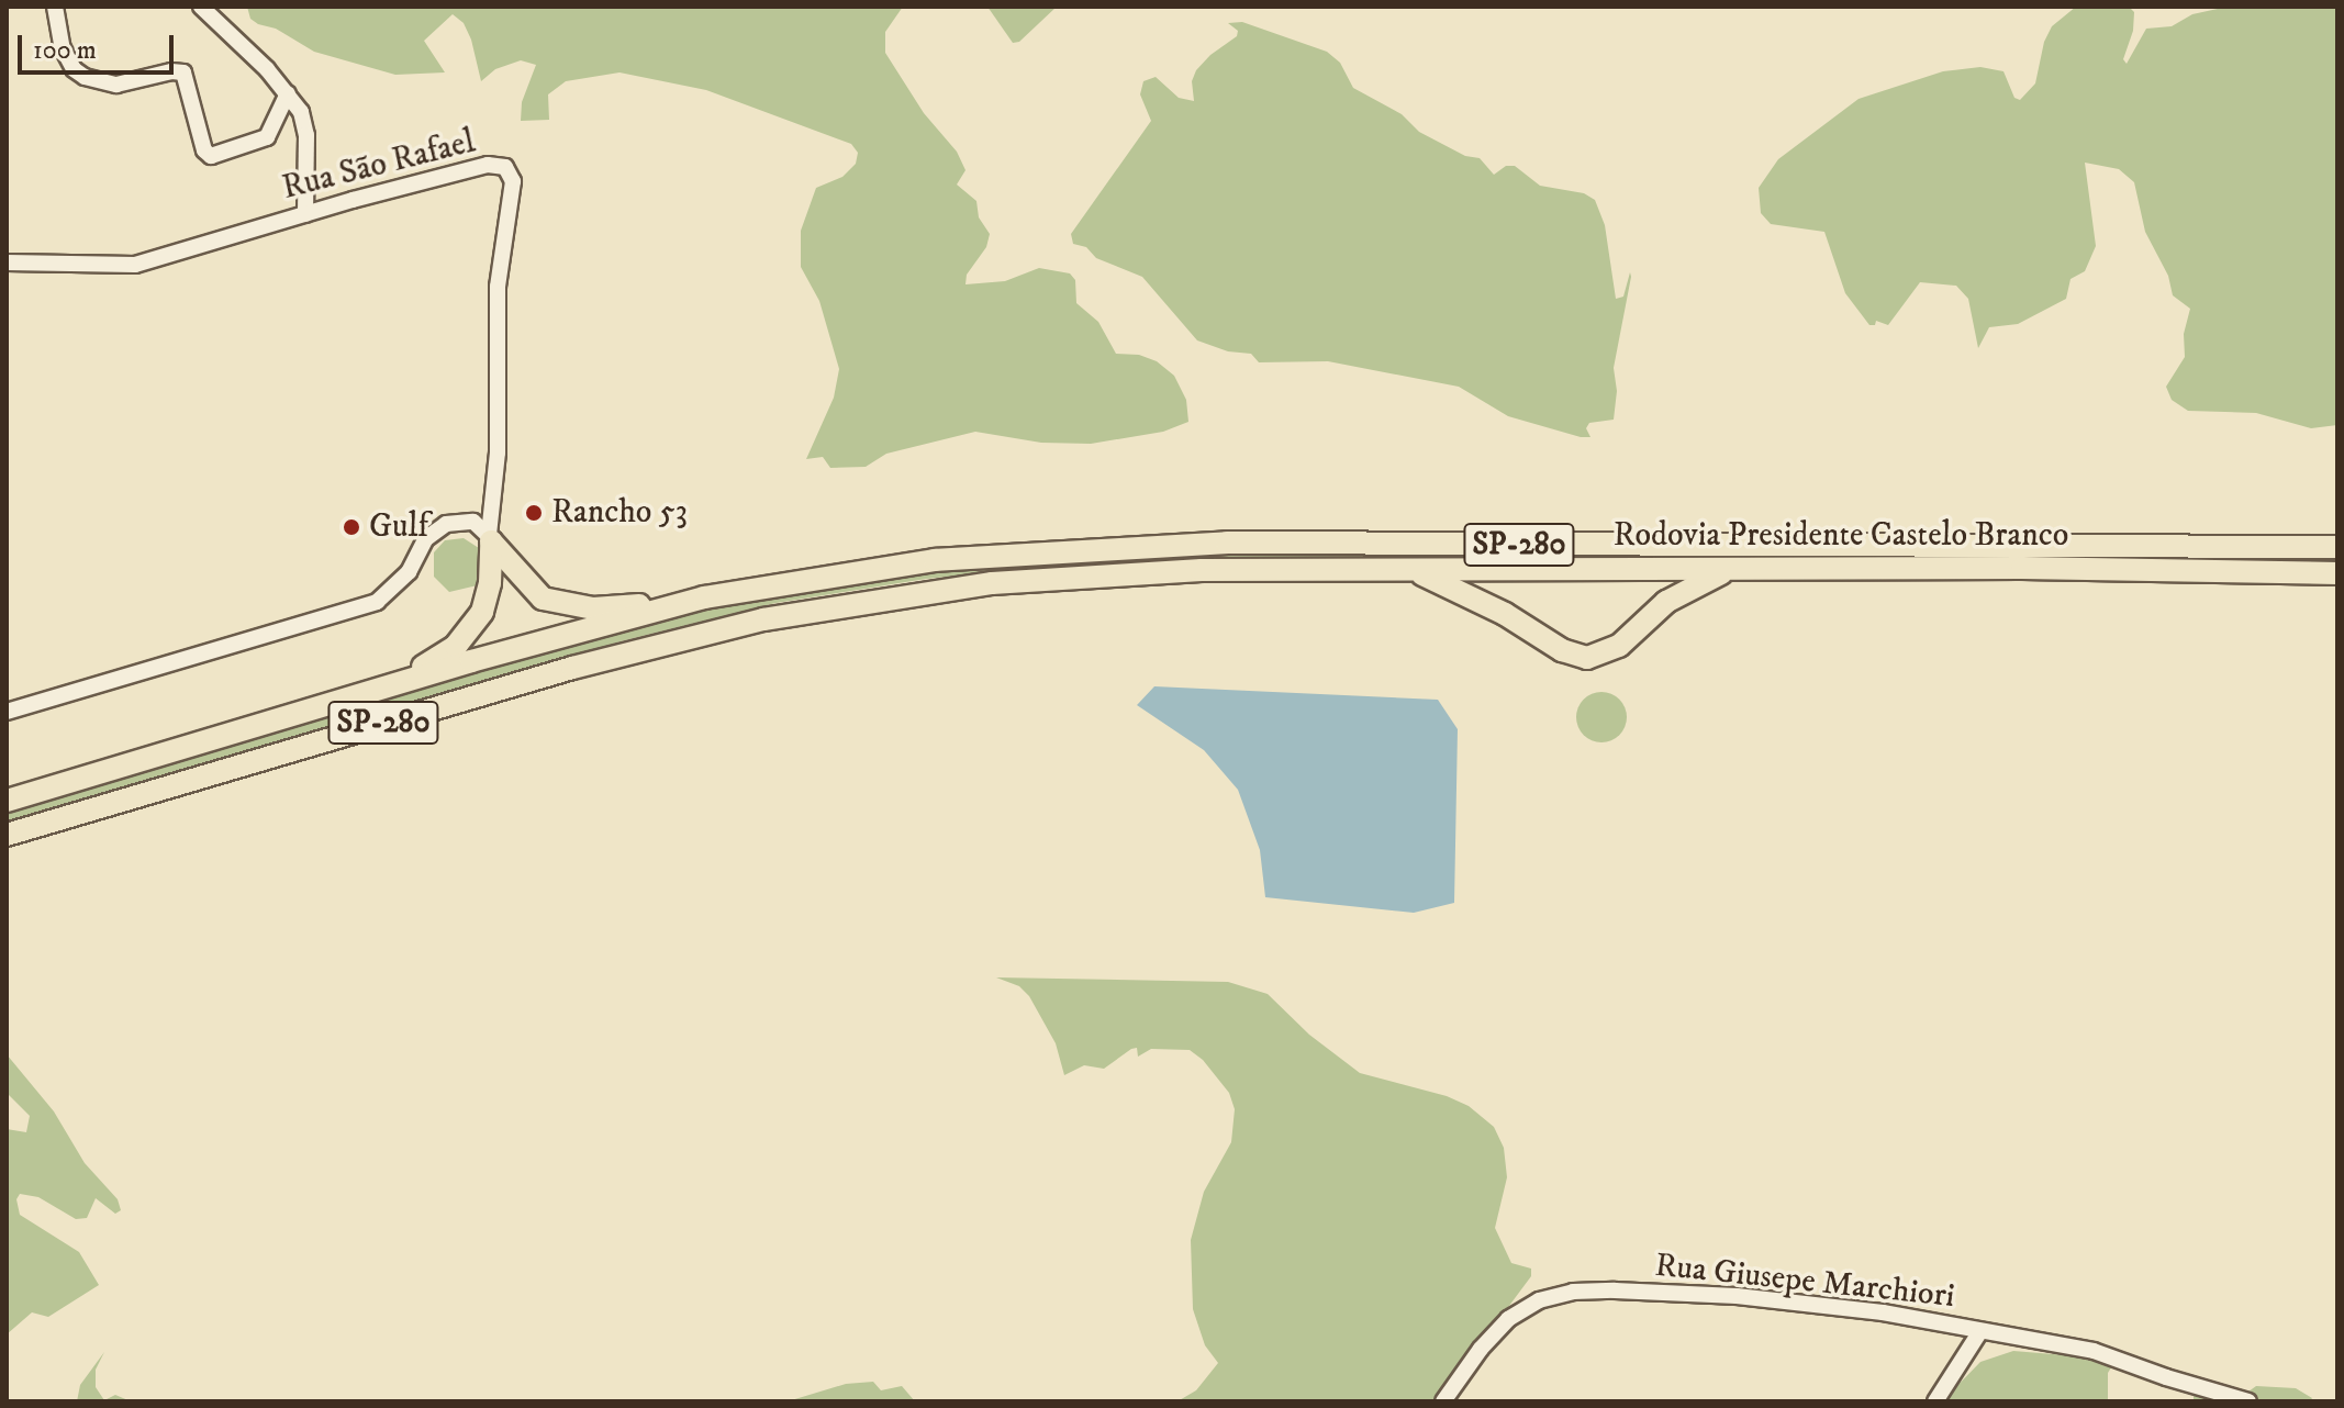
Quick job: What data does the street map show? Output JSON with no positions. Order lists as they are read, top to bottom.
{
  "streets": {
    "highway": ["Rodovia Presidente Castelo Branco", "SP-280"],
    "street": ["Rua São Rafael", "Rua Giusepe Marchiori"]
  },
  "places": ["Rancho 53", "Gulf"],
  "scale_bar": "100 m"
}
